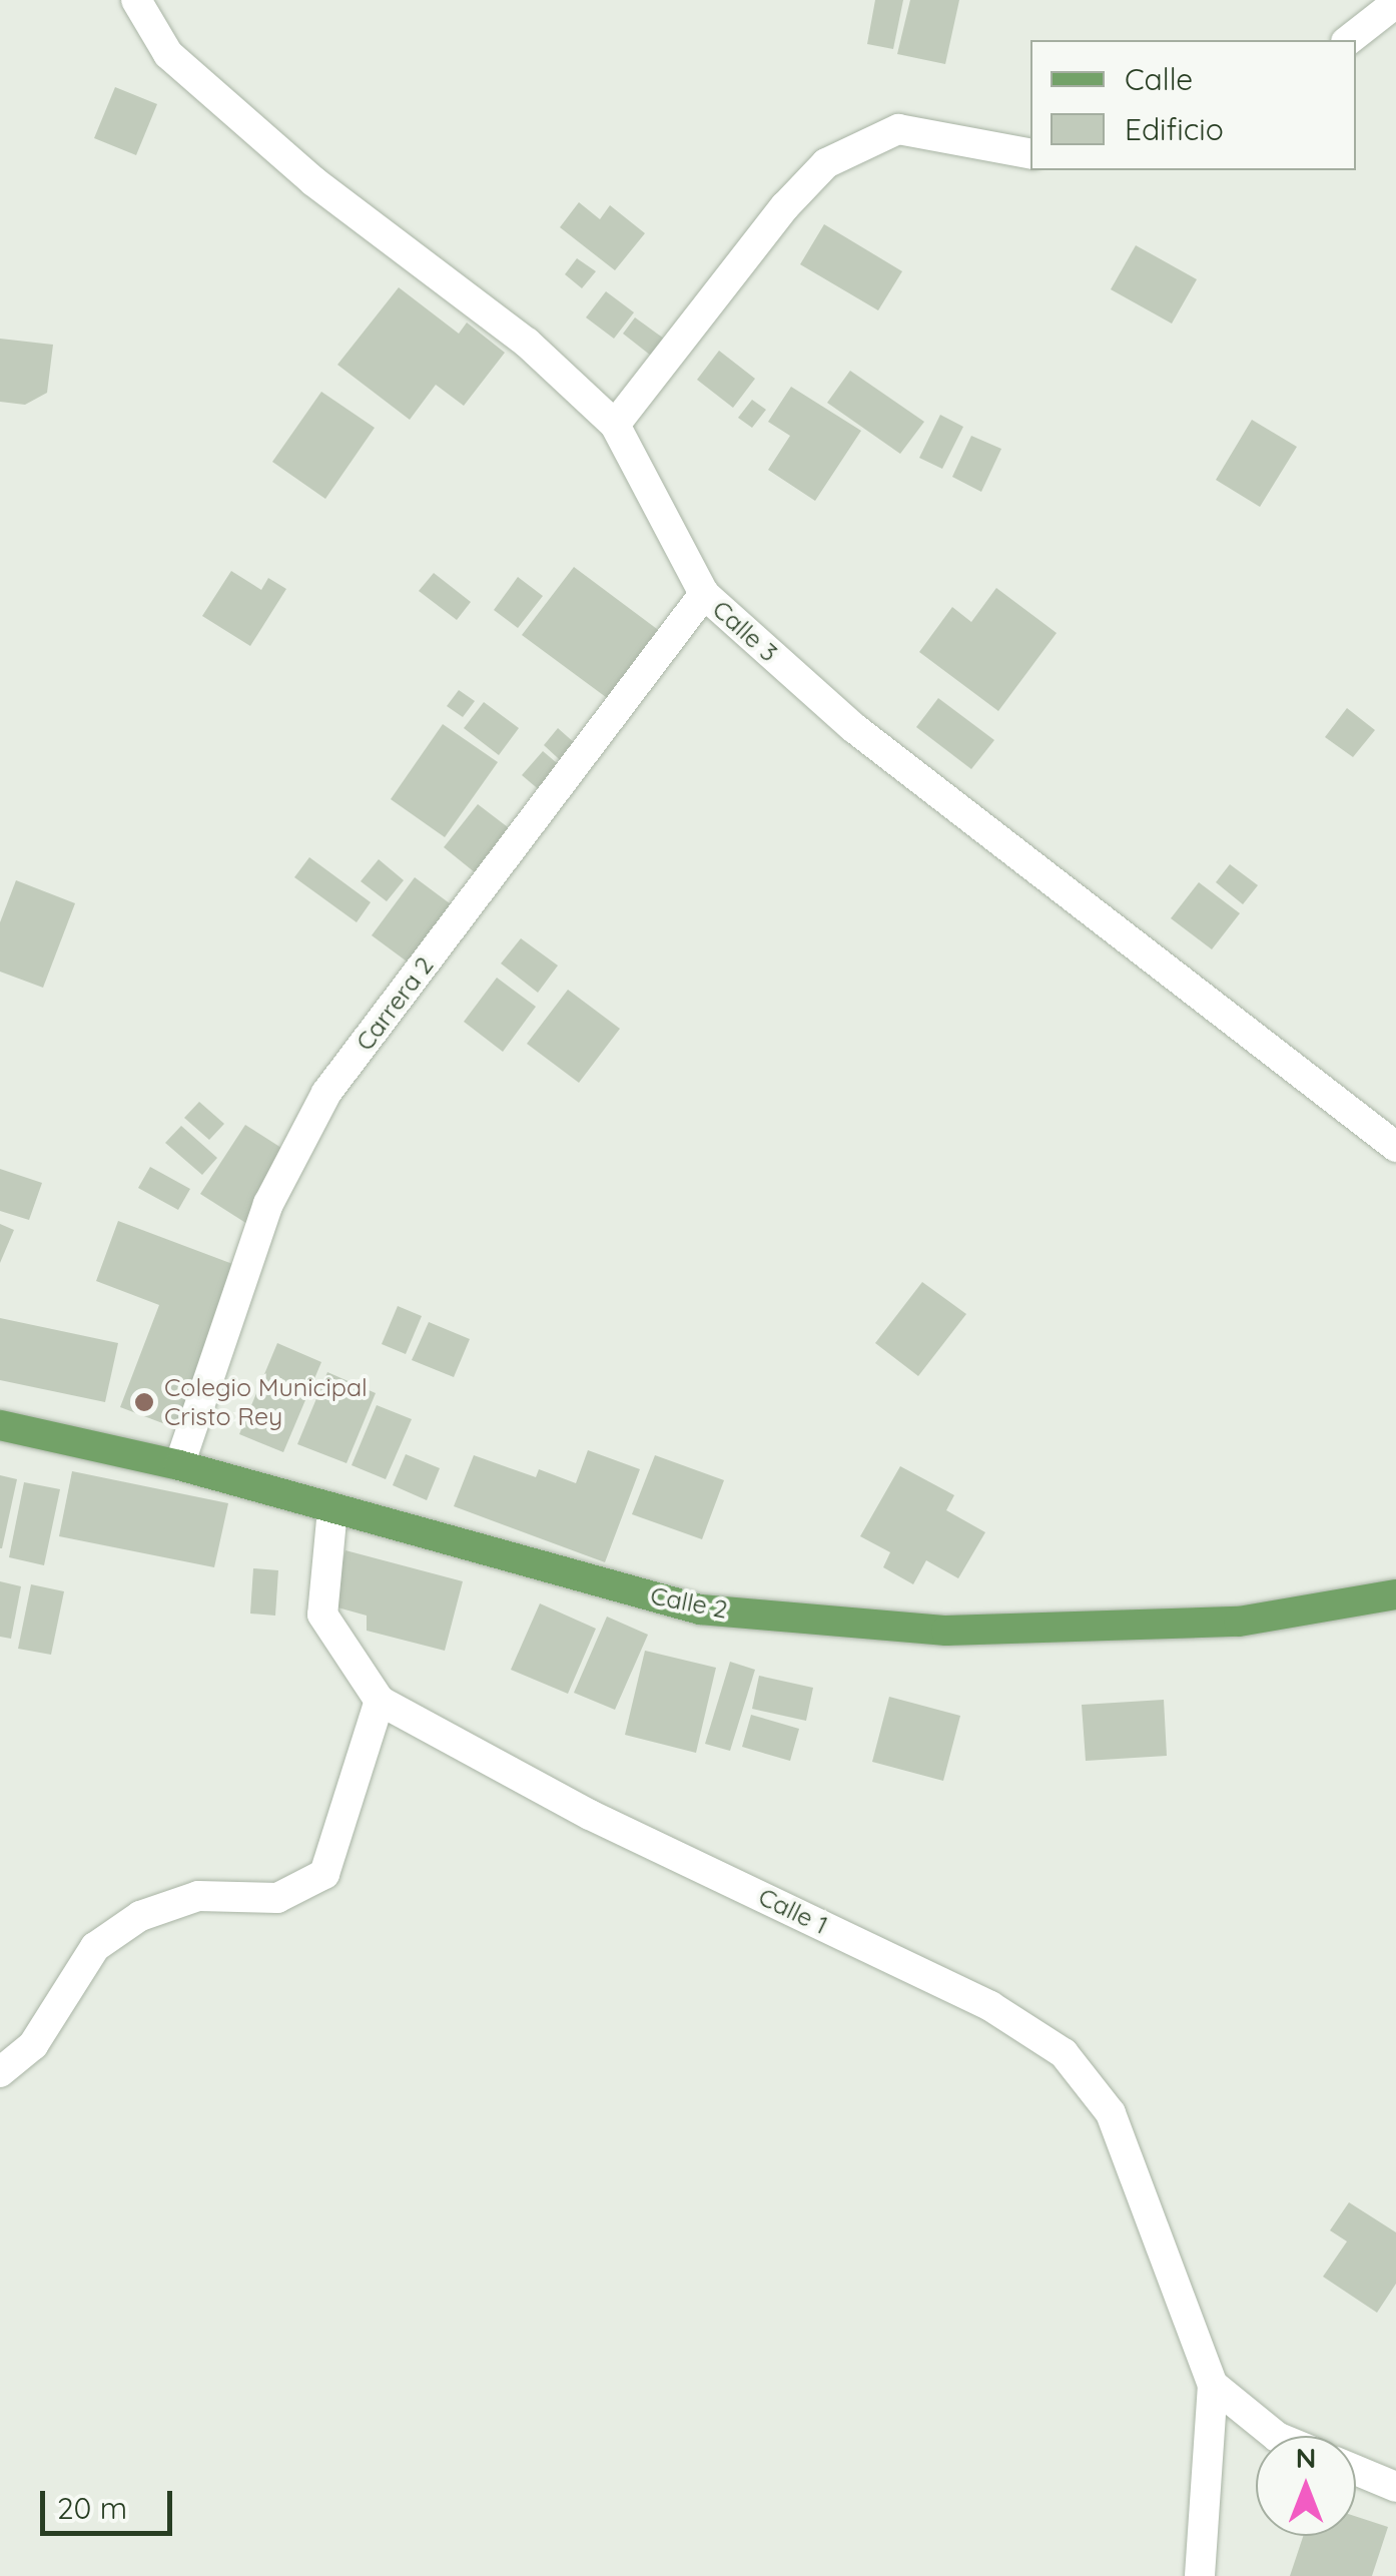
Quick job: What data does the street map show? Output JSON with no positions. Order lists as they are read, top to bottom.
{
  "streets": {
    "main road": ["Calle 2"],
    "street": ["Calle 3", "Carrera 2", "Calle 1"]
  },
  "crossings": [
    ["Calle 3", "Carrera 2"],
    ["Carrera 2", "Calle 2"],
    ["Calle 2", "Calle 1"]
  ],
  "places": ["Colegio Municipal Cristo Rey"],
  "legend": ["Calle", "Edificio"],
  "scale_bar": "20 m",
  "north": "top"
}
